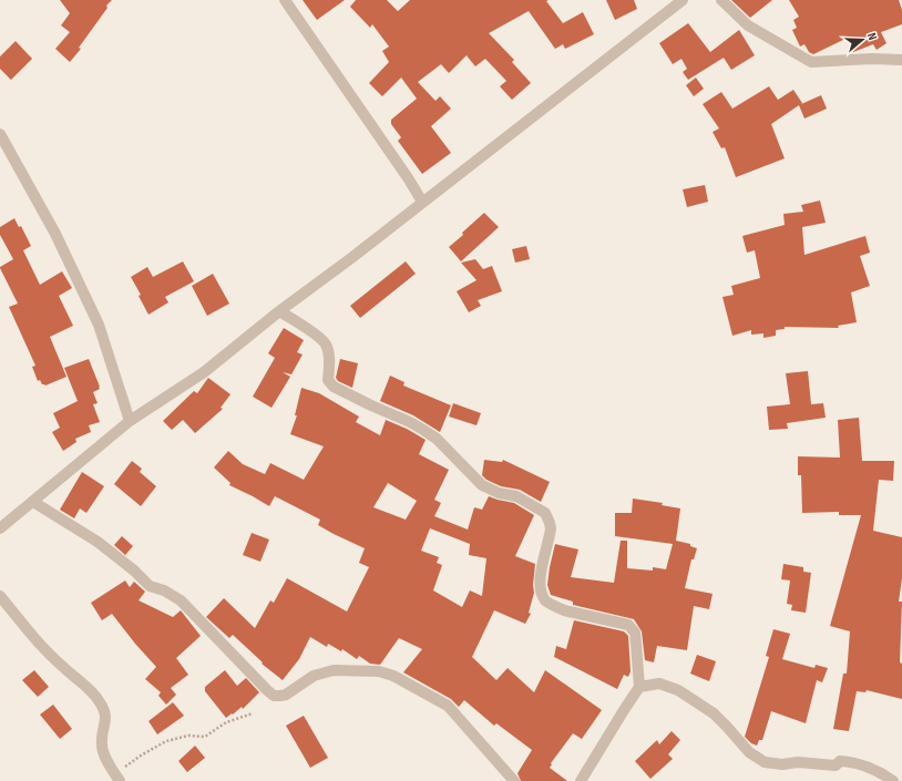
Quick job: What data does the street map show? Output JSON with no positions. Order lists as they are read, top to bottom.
{
  "north": "right"
}
